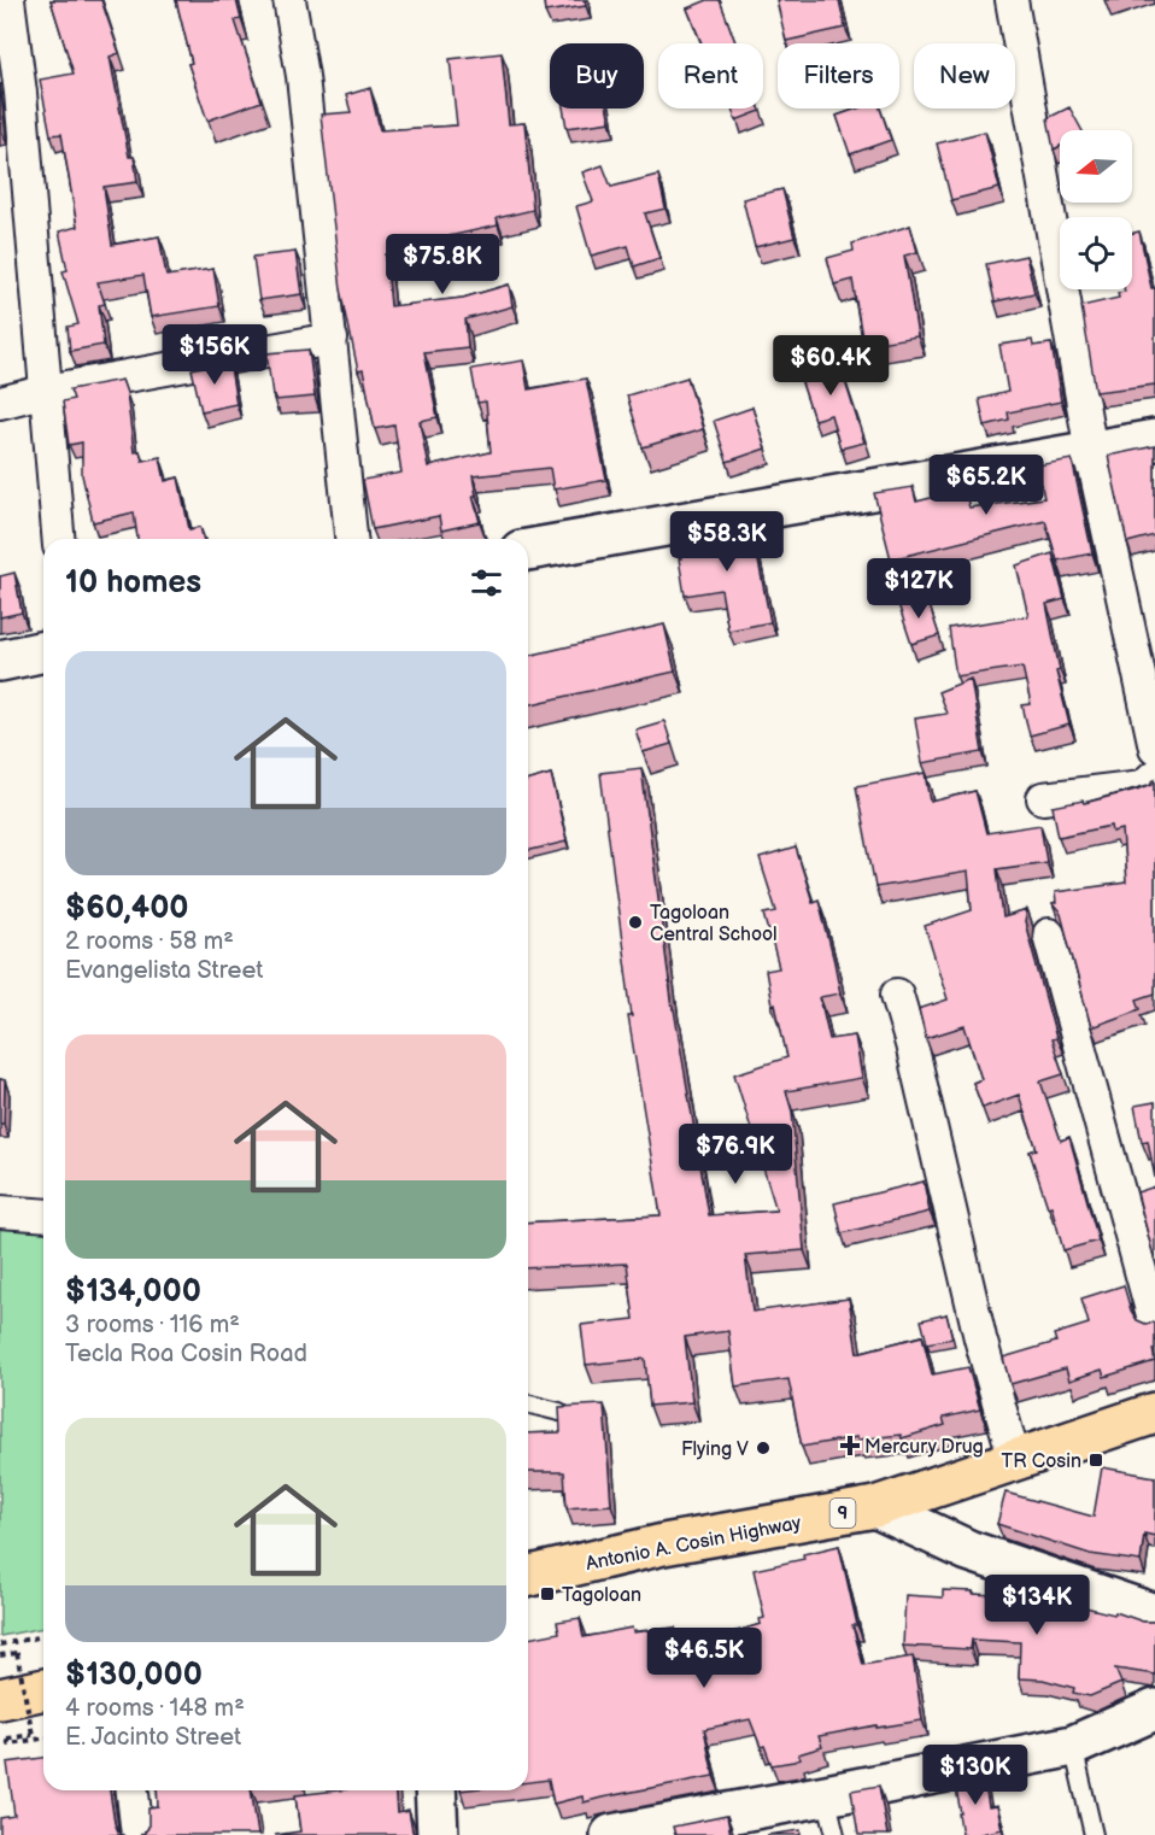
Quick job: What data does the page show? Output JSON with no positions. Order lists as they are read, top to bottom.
{
  "streets": {
    "highway": ["9", "Antonio A. Cosin Highway"]
  },
  "places": {
    "other": ["Tagoloan Central School", "Flying V"],
    "health": ["Mercury Drug"],
    "transit": ["TR Cosin", "Tagoloan"]
  },
  "north": "left",
  "page": {
    "chip": [
      "Buy",
      "Rent",
      "Filters",
      "New"
    ],
    "price": [
      "$75.8K",
      "$156K",
      "$60.4K",
      "$65.2K",
      "$58.3K",
      "$127K",
      "$76.9K",
      "$134K",
      "$46.5K",
      "$130K"
    ],
    "heading": "10 homes",
    "list": [
      {
        "name": "$60,400",
        "note": "2 rooms · 58 m² · Evangelista Street"
      },
      {
        "name": "$134,000",
        "note": "3 rooms · 116 m² · Tecla Roa Cosin Road"
      },
      {
        "name": "$130,000",
        "note": "4 rooms · 148 m² · E. Jacinto Street"
      }
    ]
  }
}
